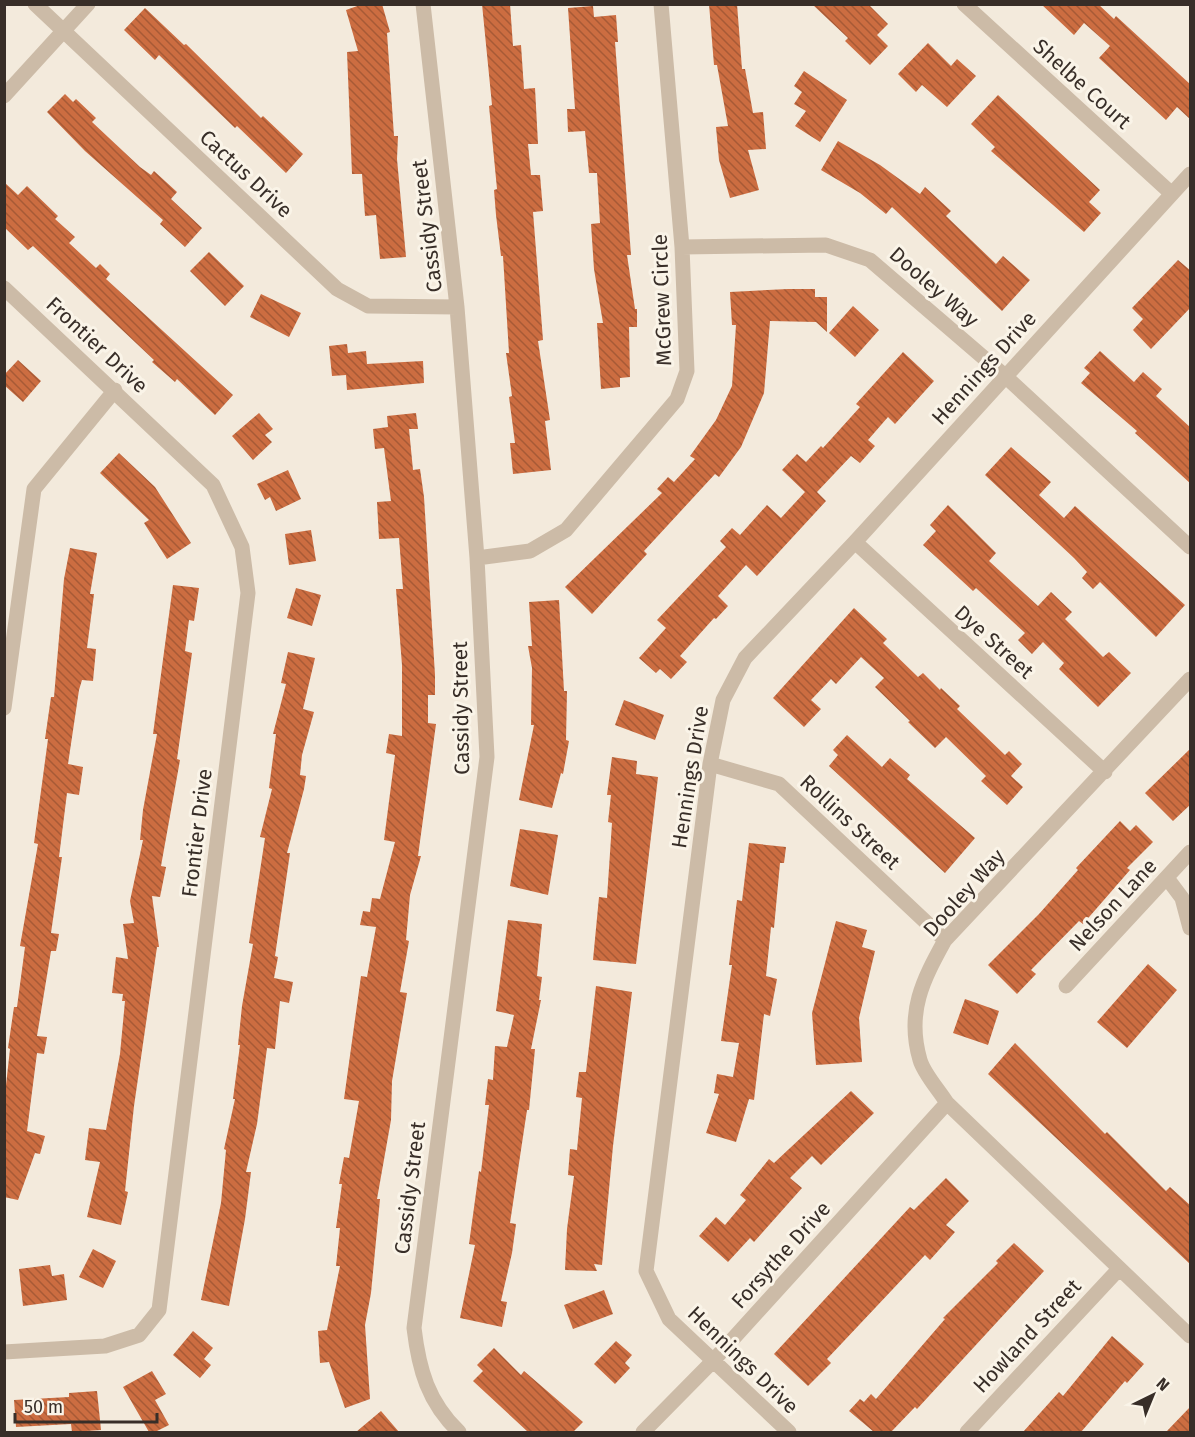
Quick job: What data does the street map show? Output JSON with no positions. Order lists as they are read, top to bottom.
{
  "streets": {
    "street": [
      "Shelbe Court",
      "Cactus Drive",
      "Cassidy Street",
      "Dooley Way",
      "McGrew Circle",
      "Frontier Drive",
      "Hennings Drive",
      "Dye Street",
      "Rollins Street",
      "Nelson Lane",
      "Forsythe Drive",
      "Howland Street"
    ]
  },
  "crossings": [
    ["Shelbe Court", "Hennings Drive"],
    ["Cactus Drive", "Cassidy Street"],
    ["Cassidy Street", "McGrew Circle"],
    ["Dooley Way", "McGrew Circle"],
    ["Dooley Way", "Hennings Drive"],
    ["Dooley Way", "Dye Street"],
    ["Dooley Way", "Rollins Street"],
    ["Dooley Way", "Forsythe Drive"],
    ["Dooley Way", "Howland Street"],
    ["Hennings Drive", "Dye Street"],
    ["Hennings Drive", "Rollins Street"],
    ["Hennings Drive", "Forsythe Drive"]
  ],
  "scale_bar": "50 m",
  "north": "top right"
}
